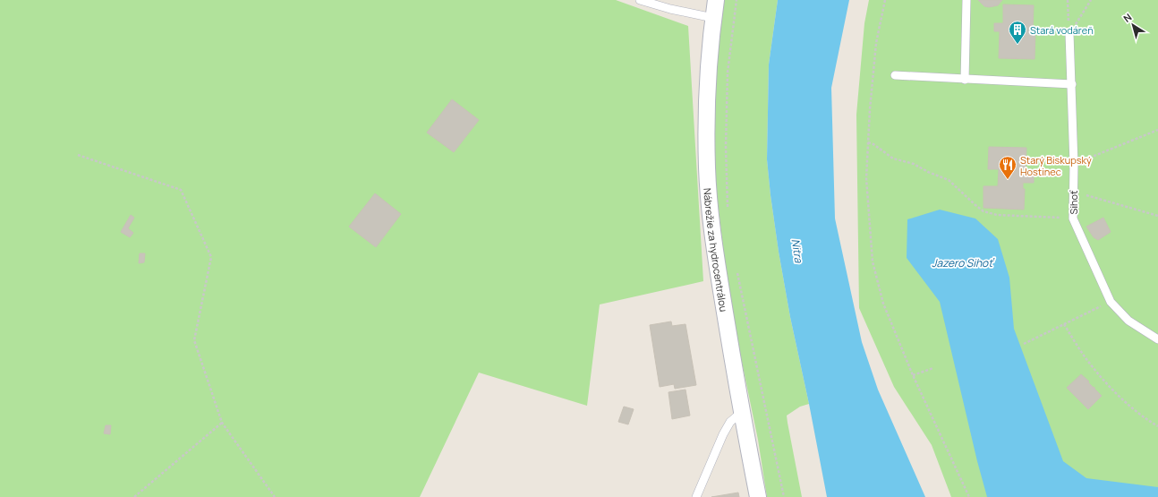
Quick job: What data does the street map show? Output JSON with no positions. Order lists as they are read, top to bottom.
{
  "streets": {
    "street": ["Nábrežie za hydrocentrálou"],
    "lane": ["Sihoť"]
  },
  "water": ["Nitra", "Jazero Sihoť"],
  "places": {
    "building": ["Stará vodáreň"],
    "restaurant": ["Starý Biskupský Hostinec"]
  },
  "north": "top left"
}
